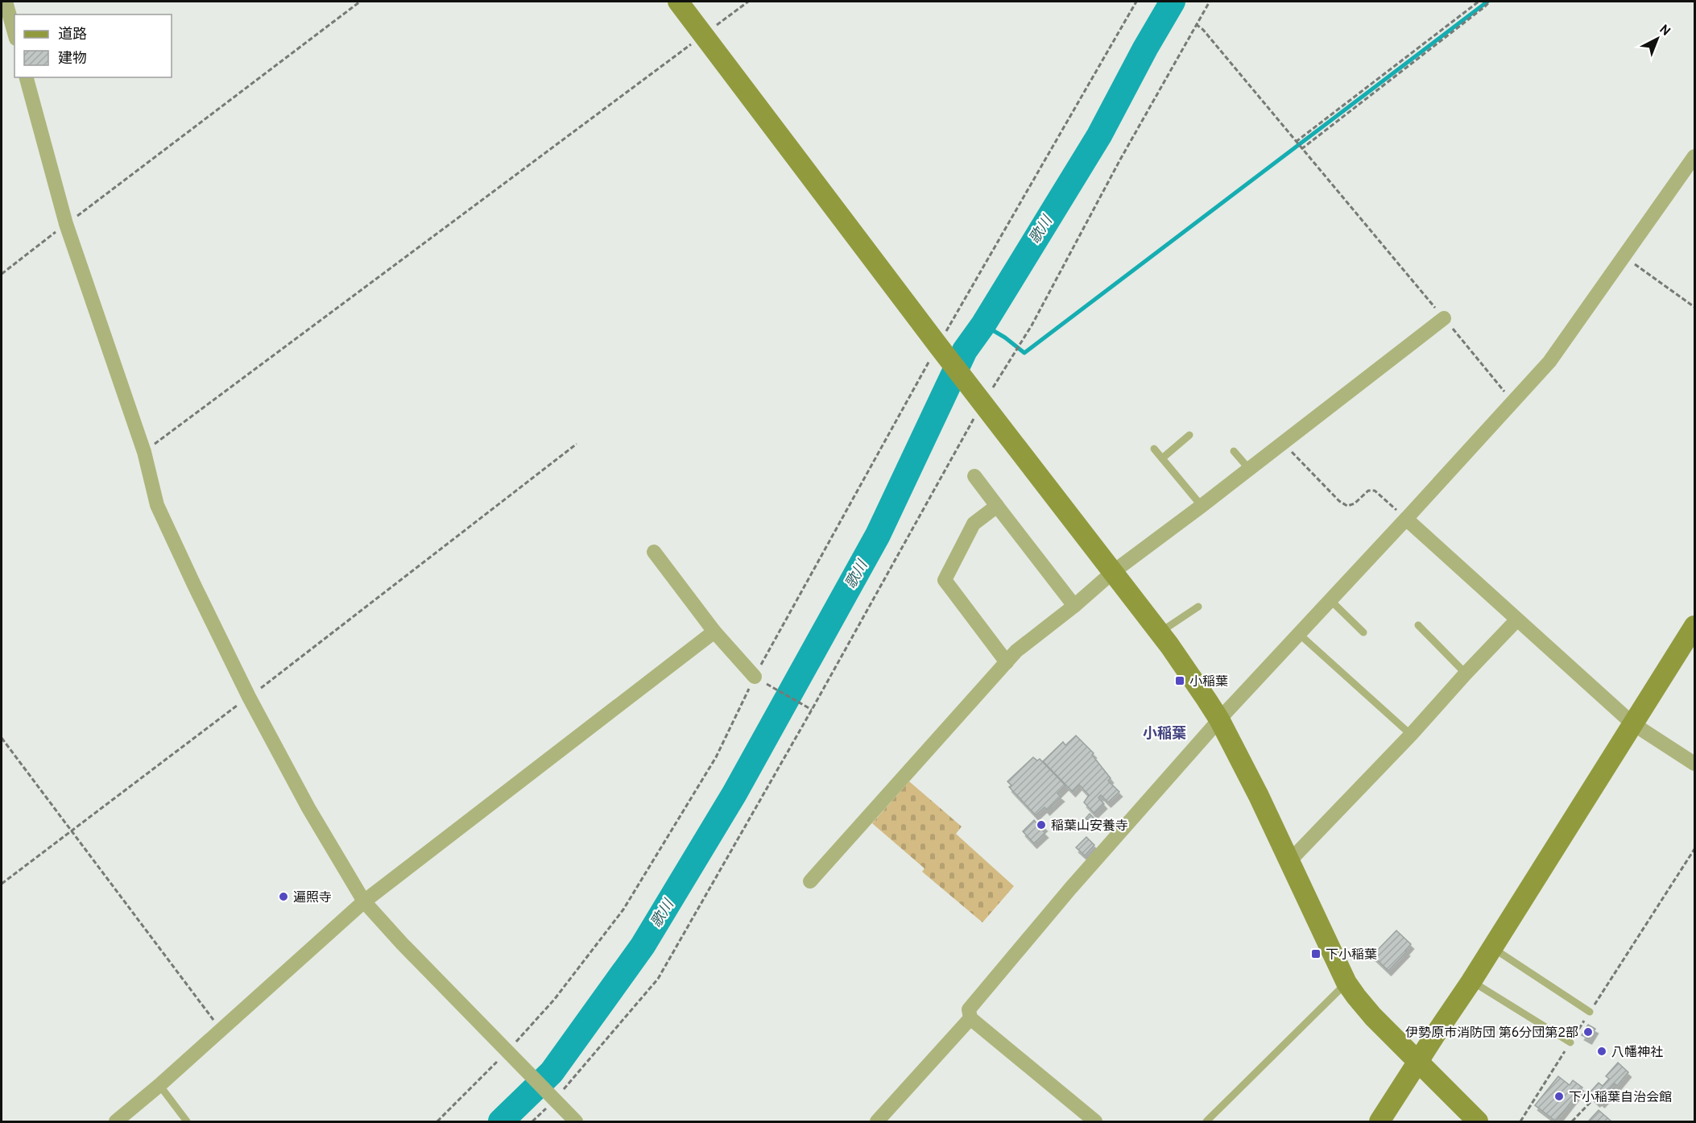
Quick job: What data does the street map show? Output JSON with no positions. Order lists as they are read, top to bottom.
{
  "districts": ["小稲葉"],
  "water": ["歌川"],
  "places": {
    "transit": ["小稲葉", "下小稲葉"],
    "other": [
      "稲葉山安養寺",
      "遍照寺",
      "伊勢原市消防団 第6分団第2部",
      "八幡神社",
      "下小稲葉自治会館"
    ]
  },
  "legend": ["道路", "建物"],
  "north": "top right"
}
